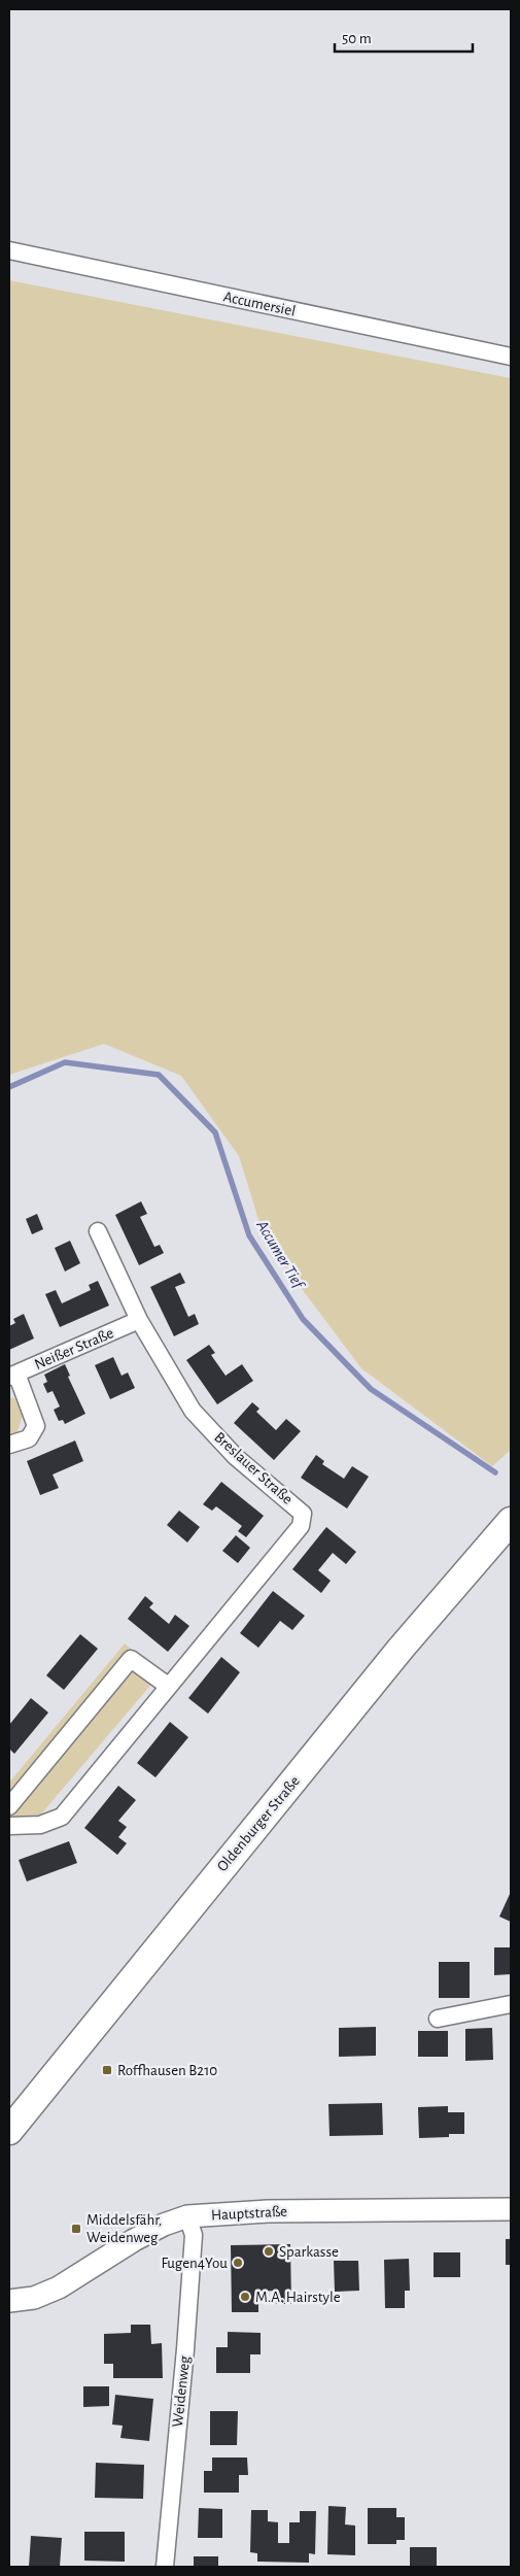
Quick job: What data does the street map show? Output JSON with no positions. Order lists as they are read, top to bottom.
{
  "streets": {
    "main road": ["Oldenburger Straße"],
    "street": [
      "Accumersiel",
      "Neißer Straße",
      "Breslauer Straße",
      "Hauptstraße",
      "Weidenweg"
    ]
  },
  "crossings": [
    ["Neißer Straße", "Breslauer Straße"],
    ["Hauptstraße", "Weidenweg"]
  ],
  "water": ["Accumer Tief"],
  "places": {
    "transit": ["Roffhausen B210", "Middelsfähr, Weidenweg"],
    "other": ["Sparkasse", "Fugen4You", "M.A. Hairstyle"]
  },
  "scale_bar": "50 m"
}
